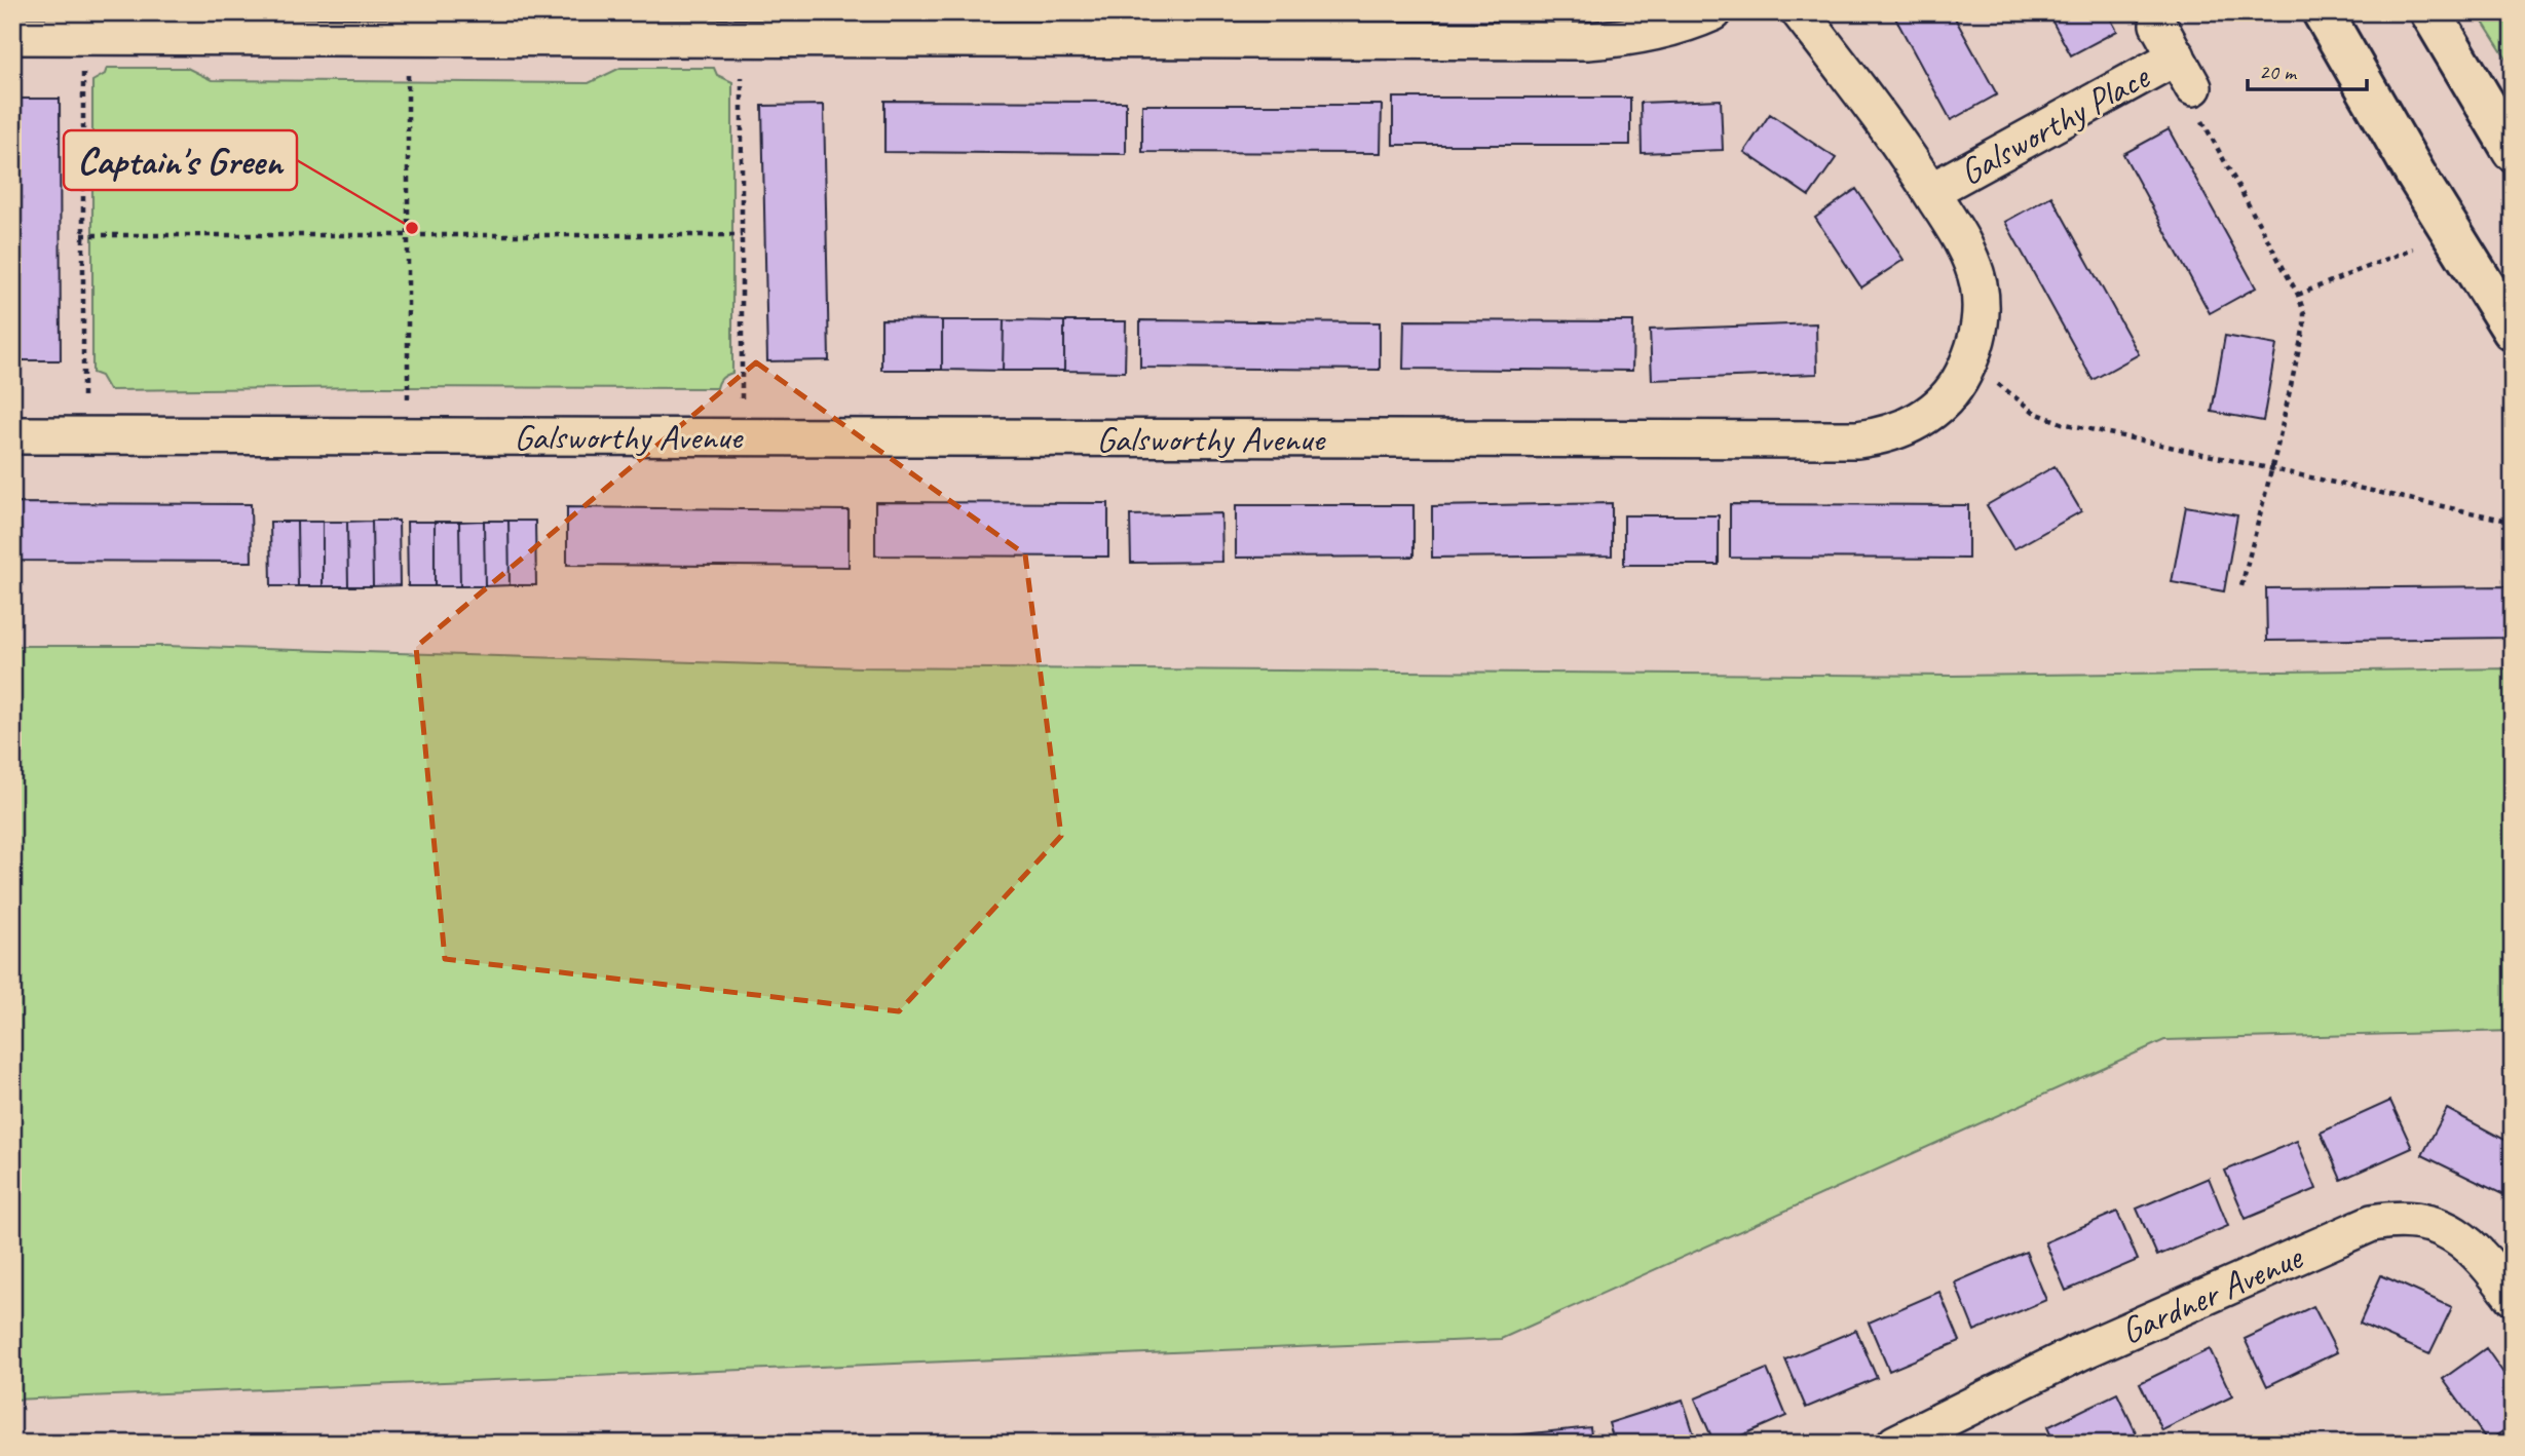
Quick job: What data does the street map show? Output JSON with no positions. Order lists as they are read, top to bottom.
{
  "streets": {
    "street": ["Galsworthy Place", "Galsworthy Avenue", "Gardner Avenue"]
  },
  "crossings": [
    ["Galsworthy Place", "Galsworthy Avenue"]
  ],
  "places": ["Captain's Green"],
  "scale_bar": "20 m"
}
